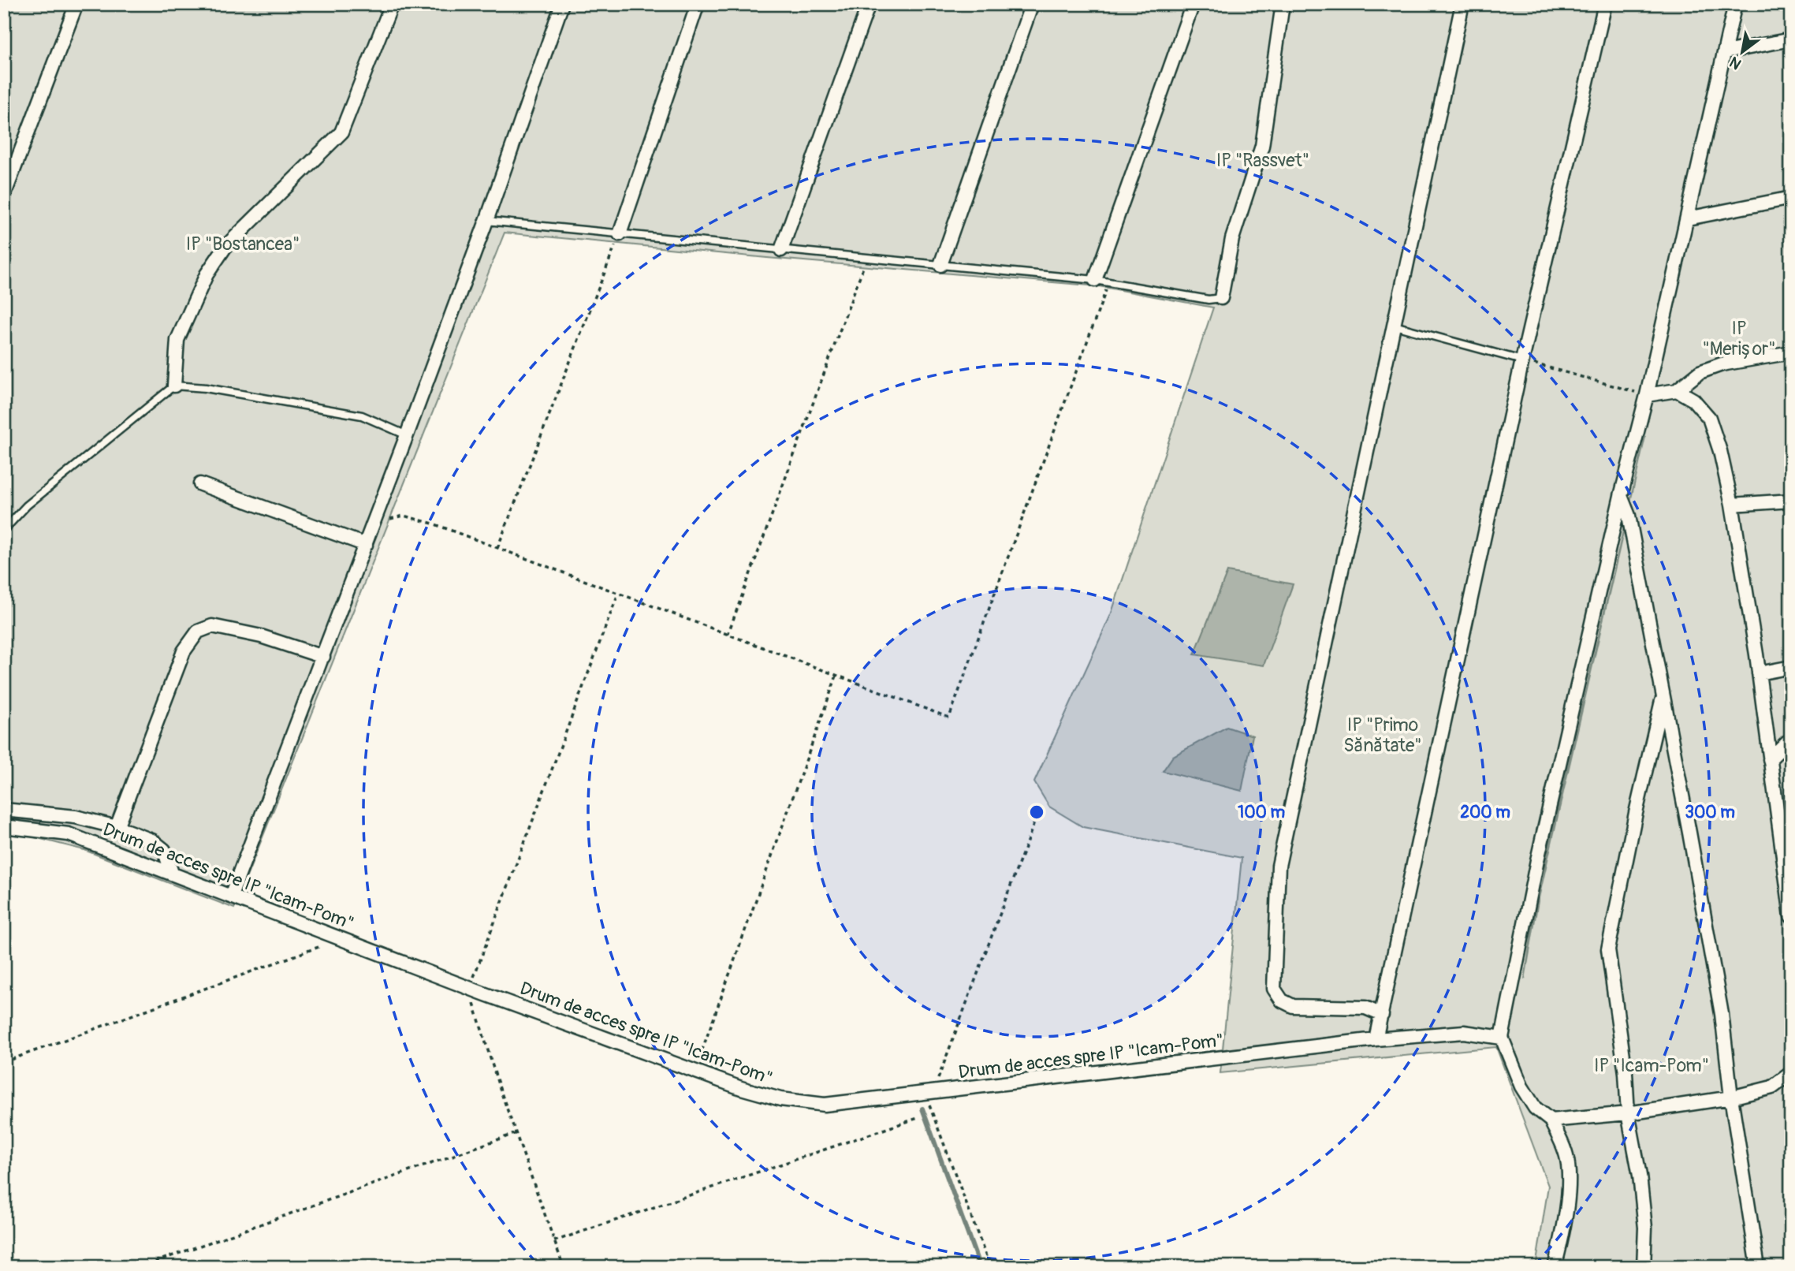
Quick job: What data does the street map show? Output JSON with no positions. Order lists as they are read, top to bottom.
{
  "streets": {
    "street": ["Drum de acces spre IP \"Icam-Pom\""]
  },
  "parks": [
    "IP \"Rassvet\"",
    "IP \"Bostancea\"",
    "IP \"Merișor\"",
    "IP \"Primo Sănătate\"",
    "IP \"Icam-Pom\""
  ],
  "north": "bottom left",
  "rings": ["100 m", "200 m", "300 m"]
}
